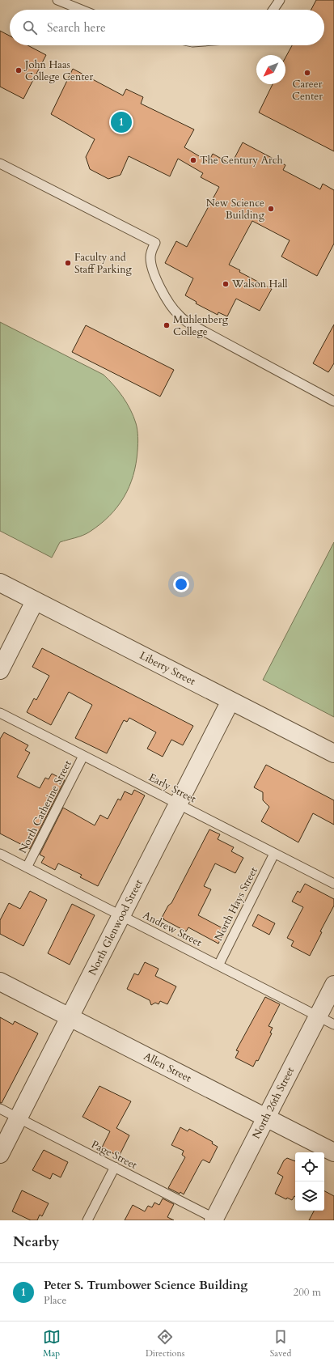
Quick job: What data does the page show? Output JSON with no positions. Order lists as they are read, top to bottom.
{
  "streets": {
    "street": [
      "Liberty Street",
      "North Glenwood Street",
      "Allen Street",
      "North 26th Street"
    ],
    "lane": [
      "Early Street",
      "North Catherine Street",
      "North Hays Street",
      "Andrew Street",
      "Page Street"
    ]
  },
  "crossings": [
    ["Liberty Street", "North Glenwood Street"],
    ["Early Street", "North Catherine Street"],
    ["Early Street", "North Hays Street"],
    ["Early Street", "North Glenwood Street"],
    ["North Catherine Street", "Andrew Street"],
    ["North Hays Street", "Andrew Street"],
    ["North Glenwood Street", "Andrew Street"],
    ["North Glenwood Street", "Allen Street"],
    ["North Glenwood Street", "Page Street"],
    ["Andrew Street", "North 26th Street"],
    ["Allen Street", "North 26th Street"],
    ["North 26th Street", "Page Street"]
  ],
  "places": [
    "John Haas College Center",
    "Career Center",
    "The Century Arch",
    "New Science Building",
    "Faculty and Staff Parking",
    "Walson Hall",
    "Muhlenberg College"
  ],
  "north": "bottom left",
  "page": {
    "search": "Search here",
    "pins": "1",
    "heading": "Nearby",
    "list": [
      {
        "mark": "1",
        "name": "Peter S. Trumbower Science Building",
        "note": "Place",
        "value": "200 m"
      }
    ],
    "nav": ["Map", "Directions", "Saved"]
  }
}
